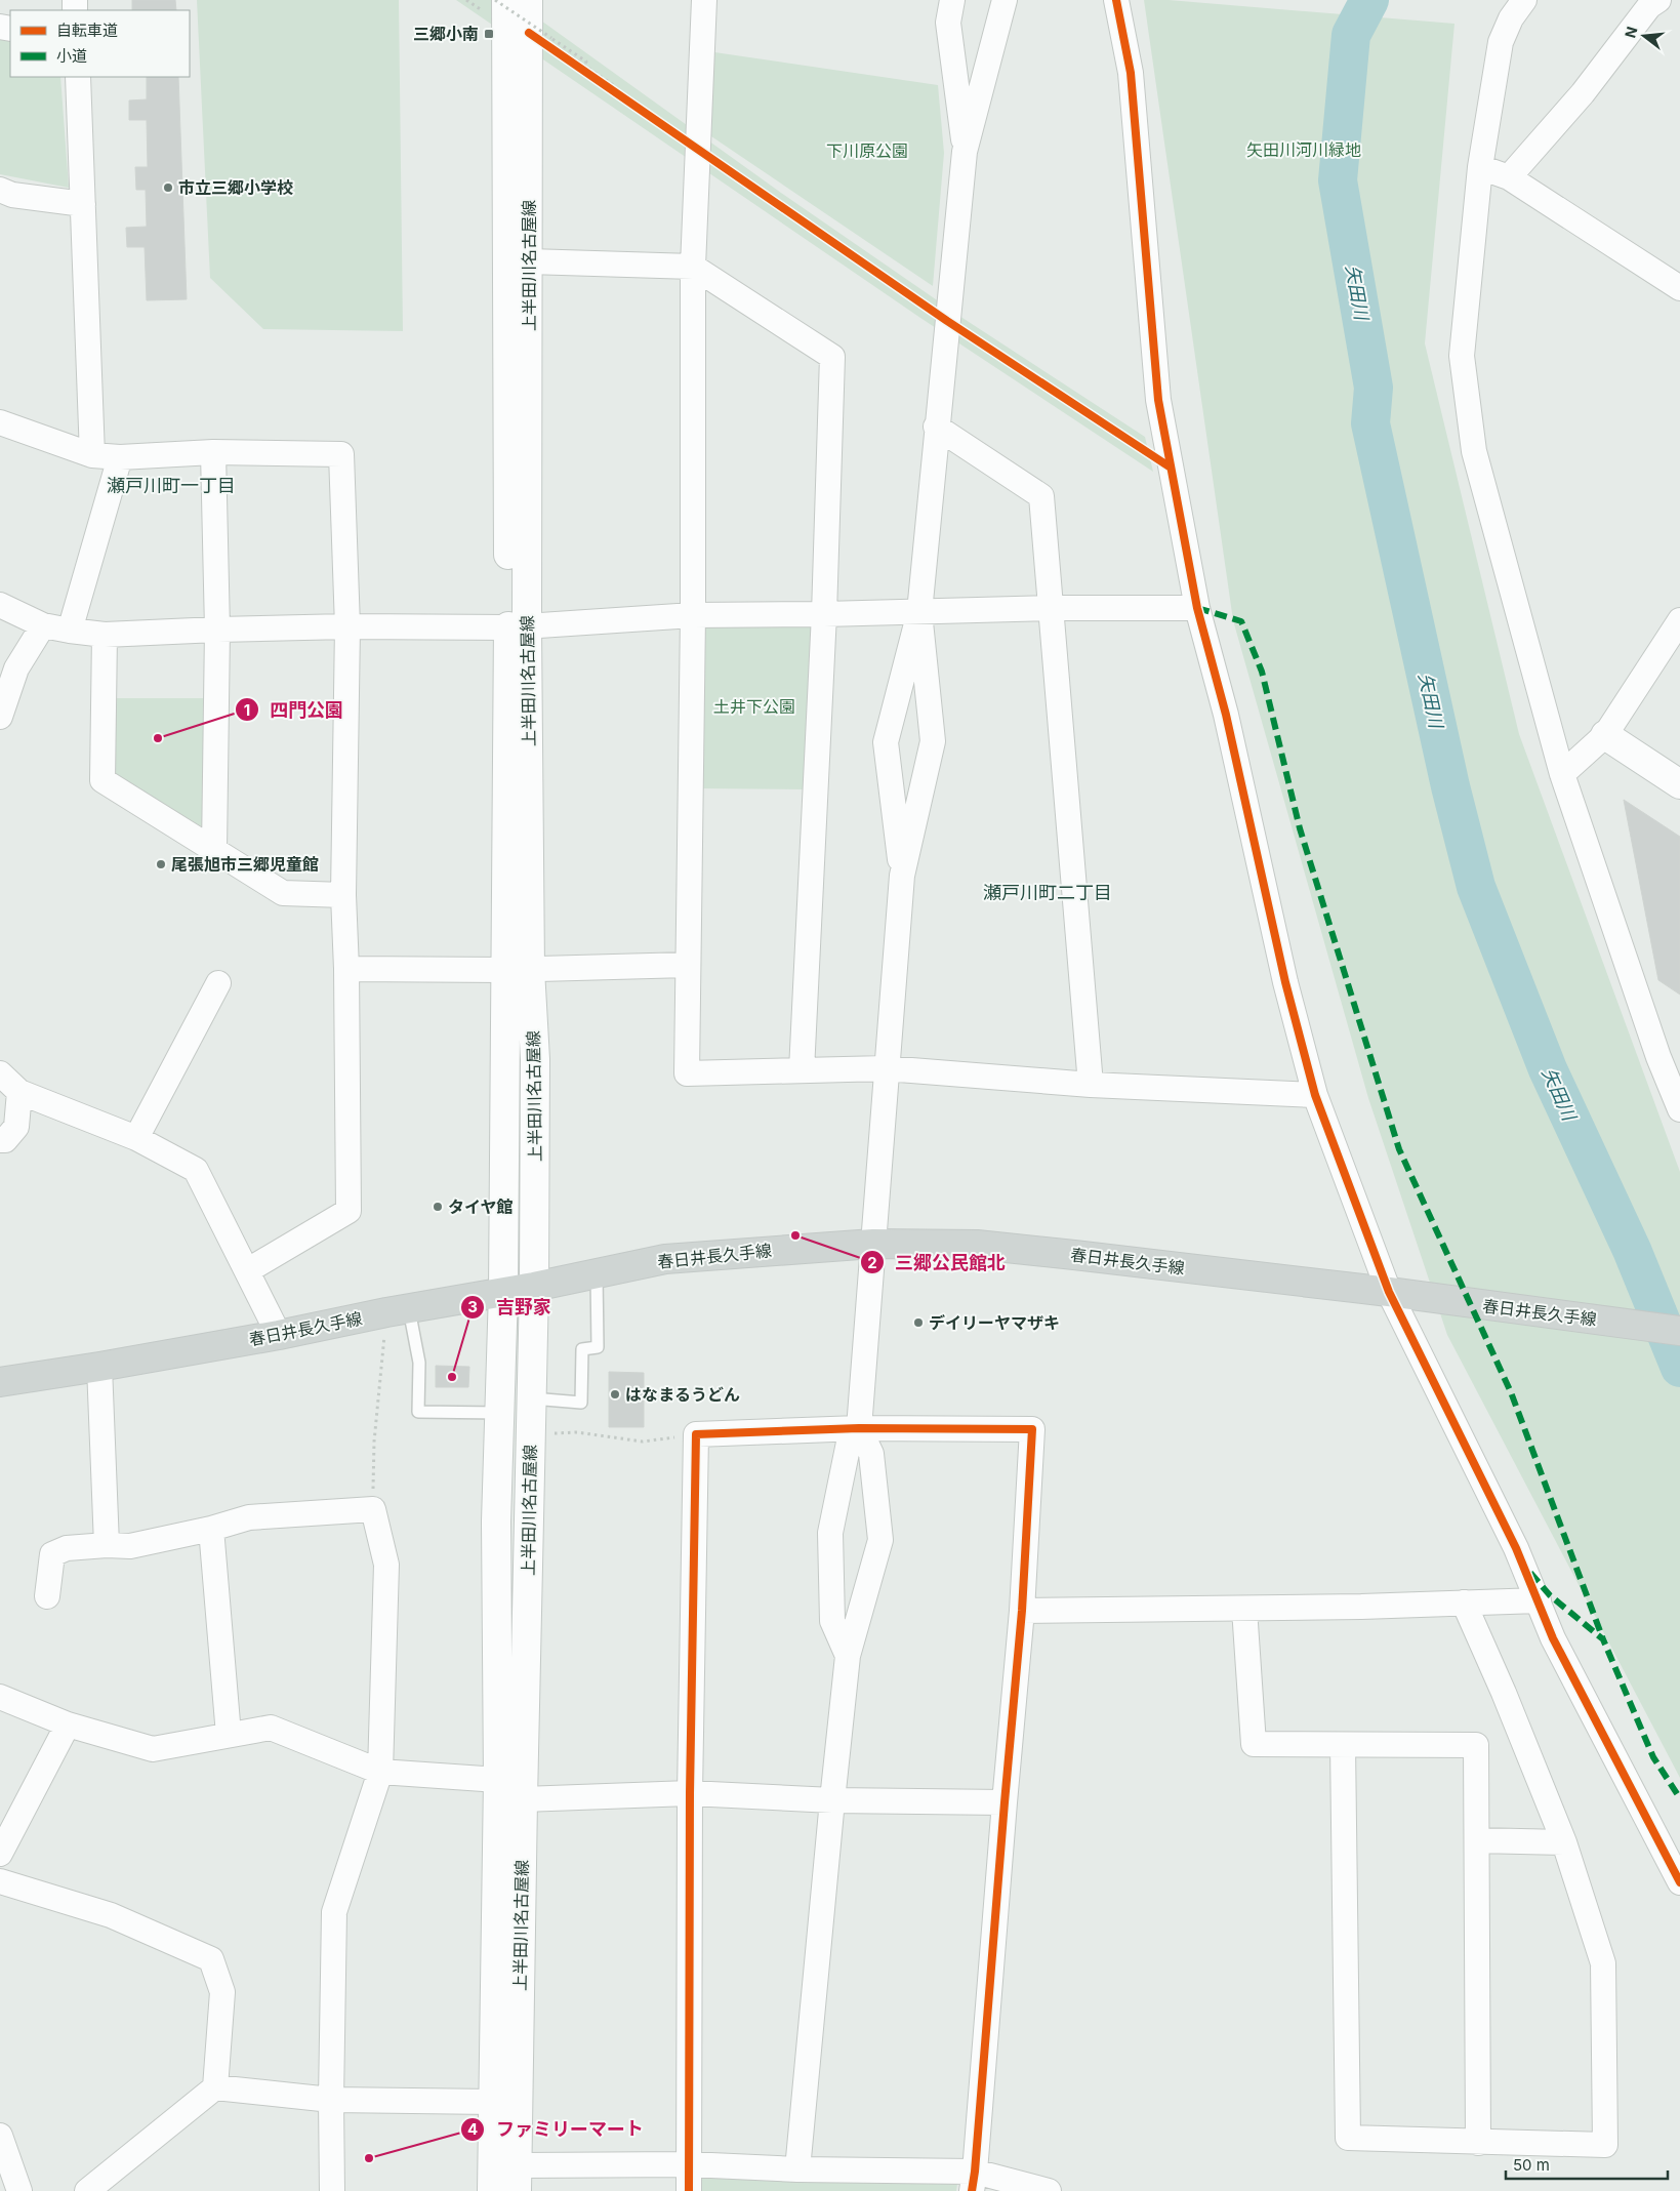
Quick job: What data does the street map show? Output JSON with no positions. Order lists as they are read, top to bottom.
{
  "streets": {
    "main road": ["上半田川名古屋線", "春日井長久手線"]
  },
  "crossings": [
    ["上半田川名古屋線", "春日井長久手線"]
  ],
  "districts": ["瀬戸川町一丁目", "瀬戸川町二丁目"],
  "water": ["矢田川"],
  "parks": ["矢田川河川緑地", "下川原公園", "土井下公園"],
  "places": {
    "transit": ["三郷小南"],
    "other": [
      "市立三郷小学校",
      "四門公園",
      "尾張旭市三郷児童館",
      "タイヤ館",
      "三郷公民館北",
      "デイリーヤマザキ",
      "吉野家",
      "はなまるうどん",
      "ファミリーマート"
    ]
  },
  "legend": ["自転車道", "小道"],
  "scale_bar": "50 m",
  "north": "left"
}
